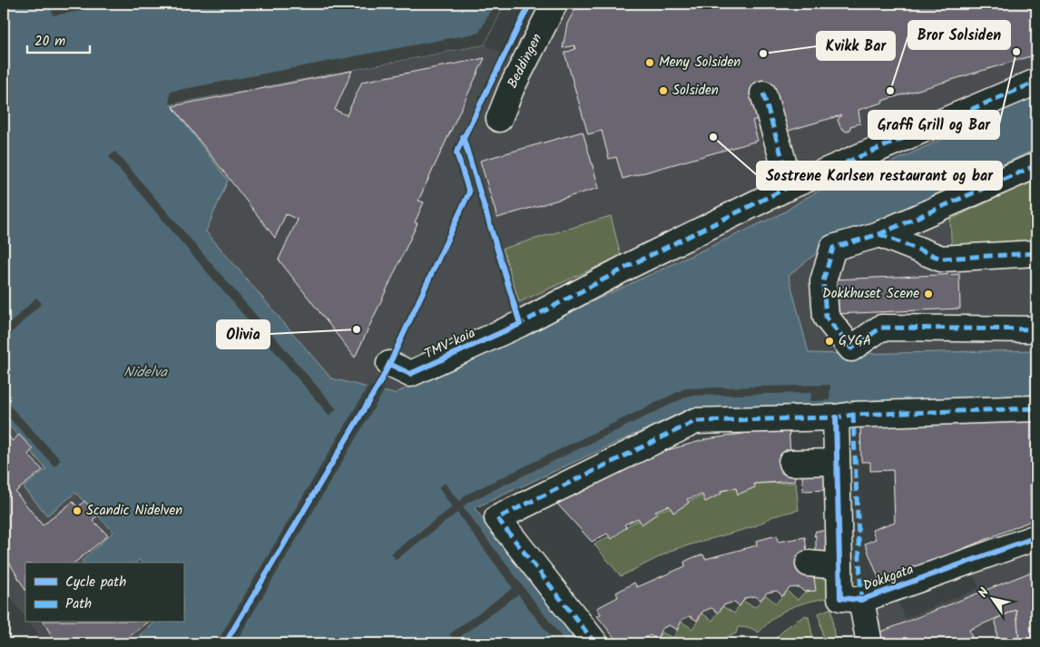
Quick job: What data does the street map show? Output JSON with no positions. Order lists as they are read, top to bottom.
{
  "streets": {
    "street": ["Beddingen", "TMV-kaia", "Dokkgata"]
  },
  "water": ["Nidelva"],
  "places": [
    "Graffi Grill og Bar",
    "Kvikk Bar",
    "Meny Solsiden",
    "Solsiden",
    "Bror Solsiden",
    "Sostrene Karlsen restaurant og bar",
    "Dokkhuset Scene",
    "Olivia",
    "GYGA",
    "Scandic Nidelven"
  ],
  "legend": ["Cycle path", "Path"],
  "scale_bar": "20 m",
  "north": "top left"
}
